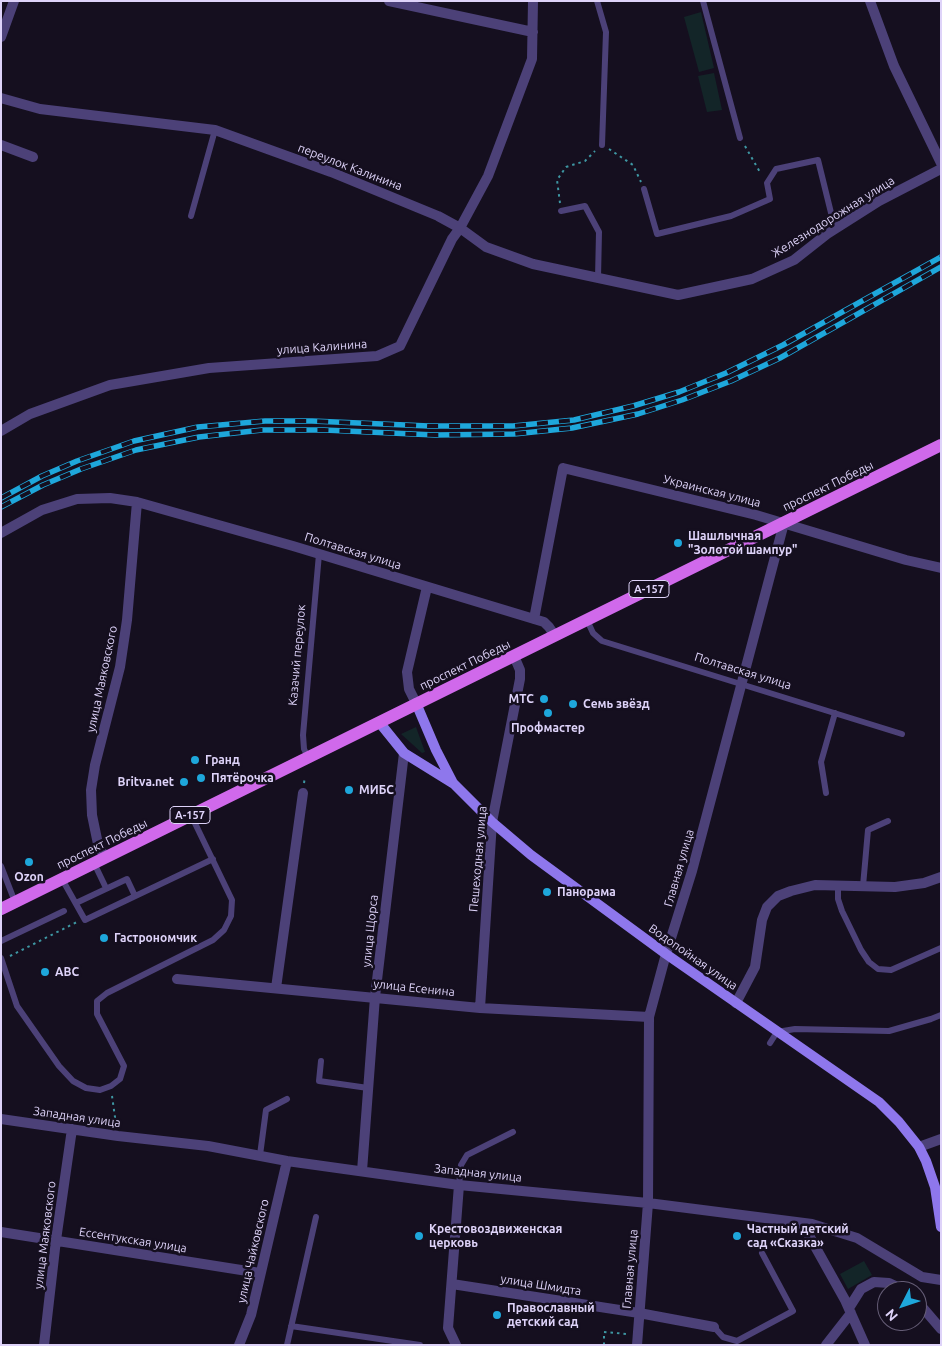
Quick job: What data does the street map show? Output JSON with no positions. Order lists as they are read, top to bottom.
{
  "streets": {
    "main road": ["проспект Победы", "А-157", "Водопойная улица"],
    "street": [
      "переулок Калинина",
      "Железнодорожная улица",
      "улица Калинина",
      "Украинская улица",
      "Полтавская улица",
      "улица Маяковского",
      "Пешеходная улица",
      "Главная улица",
      "улица Щорса",
      "улица Есенина",
      "Западная улица",
      "Ессентукская улица",
      "улица Чайковского",
      "улица Шмидта"
    ],
    "lane": ["Казачий переулок"]
  },
  "crossings": [
    ["переулок Калинина", "Железнодорожная улица"],
    ["переулок Калинина", "улица Калинина"],
    ["проспект Победы", "Украинская улица"],
    ["проспект Победы", "Полтавская улица"],
    ["проспект Победы", "Казачий переулок"],
    ["проспект Победы", "улица Маяковского"],
    ["проспект Победы", "Пешеходная улица"],
    ["проспект Победы", "Главная улица"],
    ["проспект Победы", "Водопойная улица"],
    ["Украинская улица", "Полтавская улица"],
    ["Украинская улица", "Главная улица"],
    ["Полтавская улица", "Казачий переулок"],
    ["Полтавская улица", "улица Маяковского"],
    ["Полтавская улица", "Главная улица"],
    ["улица Маяковского", "Западная улица"],
    ["улица Маяковского", "Ессентукская улица"],
    ["Пешеходная улица", "Водопойная улица"],
    ["Пешеходная улица", "улица Есенина"],
    ["Главная улица", "Водопойная улица"],
    ["Главная улица", "улица Есенина"],
    ["Главная улица", "Западная улица"],
    ["Главная улица", "улица Шмидта"],
    ["улица Щорса", "Водопойная улица"],
    ["улица Щорса", "улица Есенина"],
    ["улица Щорса", "Западная улица"],
    ["Западная улица", "улица Чайковского"],
    ["Ессентукская улица", "улица Чайковского"]
  ],
  "places": [
    "Шашлычная \"Золотой шампур\"",
    "МТС",
    "Семь звёзд",
    "Профмастер",
    "Гранд",
    "Пятёрочка",
    "Britva.net",
    "МИБС",
    "Ozon",
    "Панорама",
    "Гастрономчик",
    "ABC",
    "Крестовоздвиженская церковь",
    "Частный детский сад «Сказка»",
    "Православный детский сад"
  ],
  "north": "bottom left"
}
